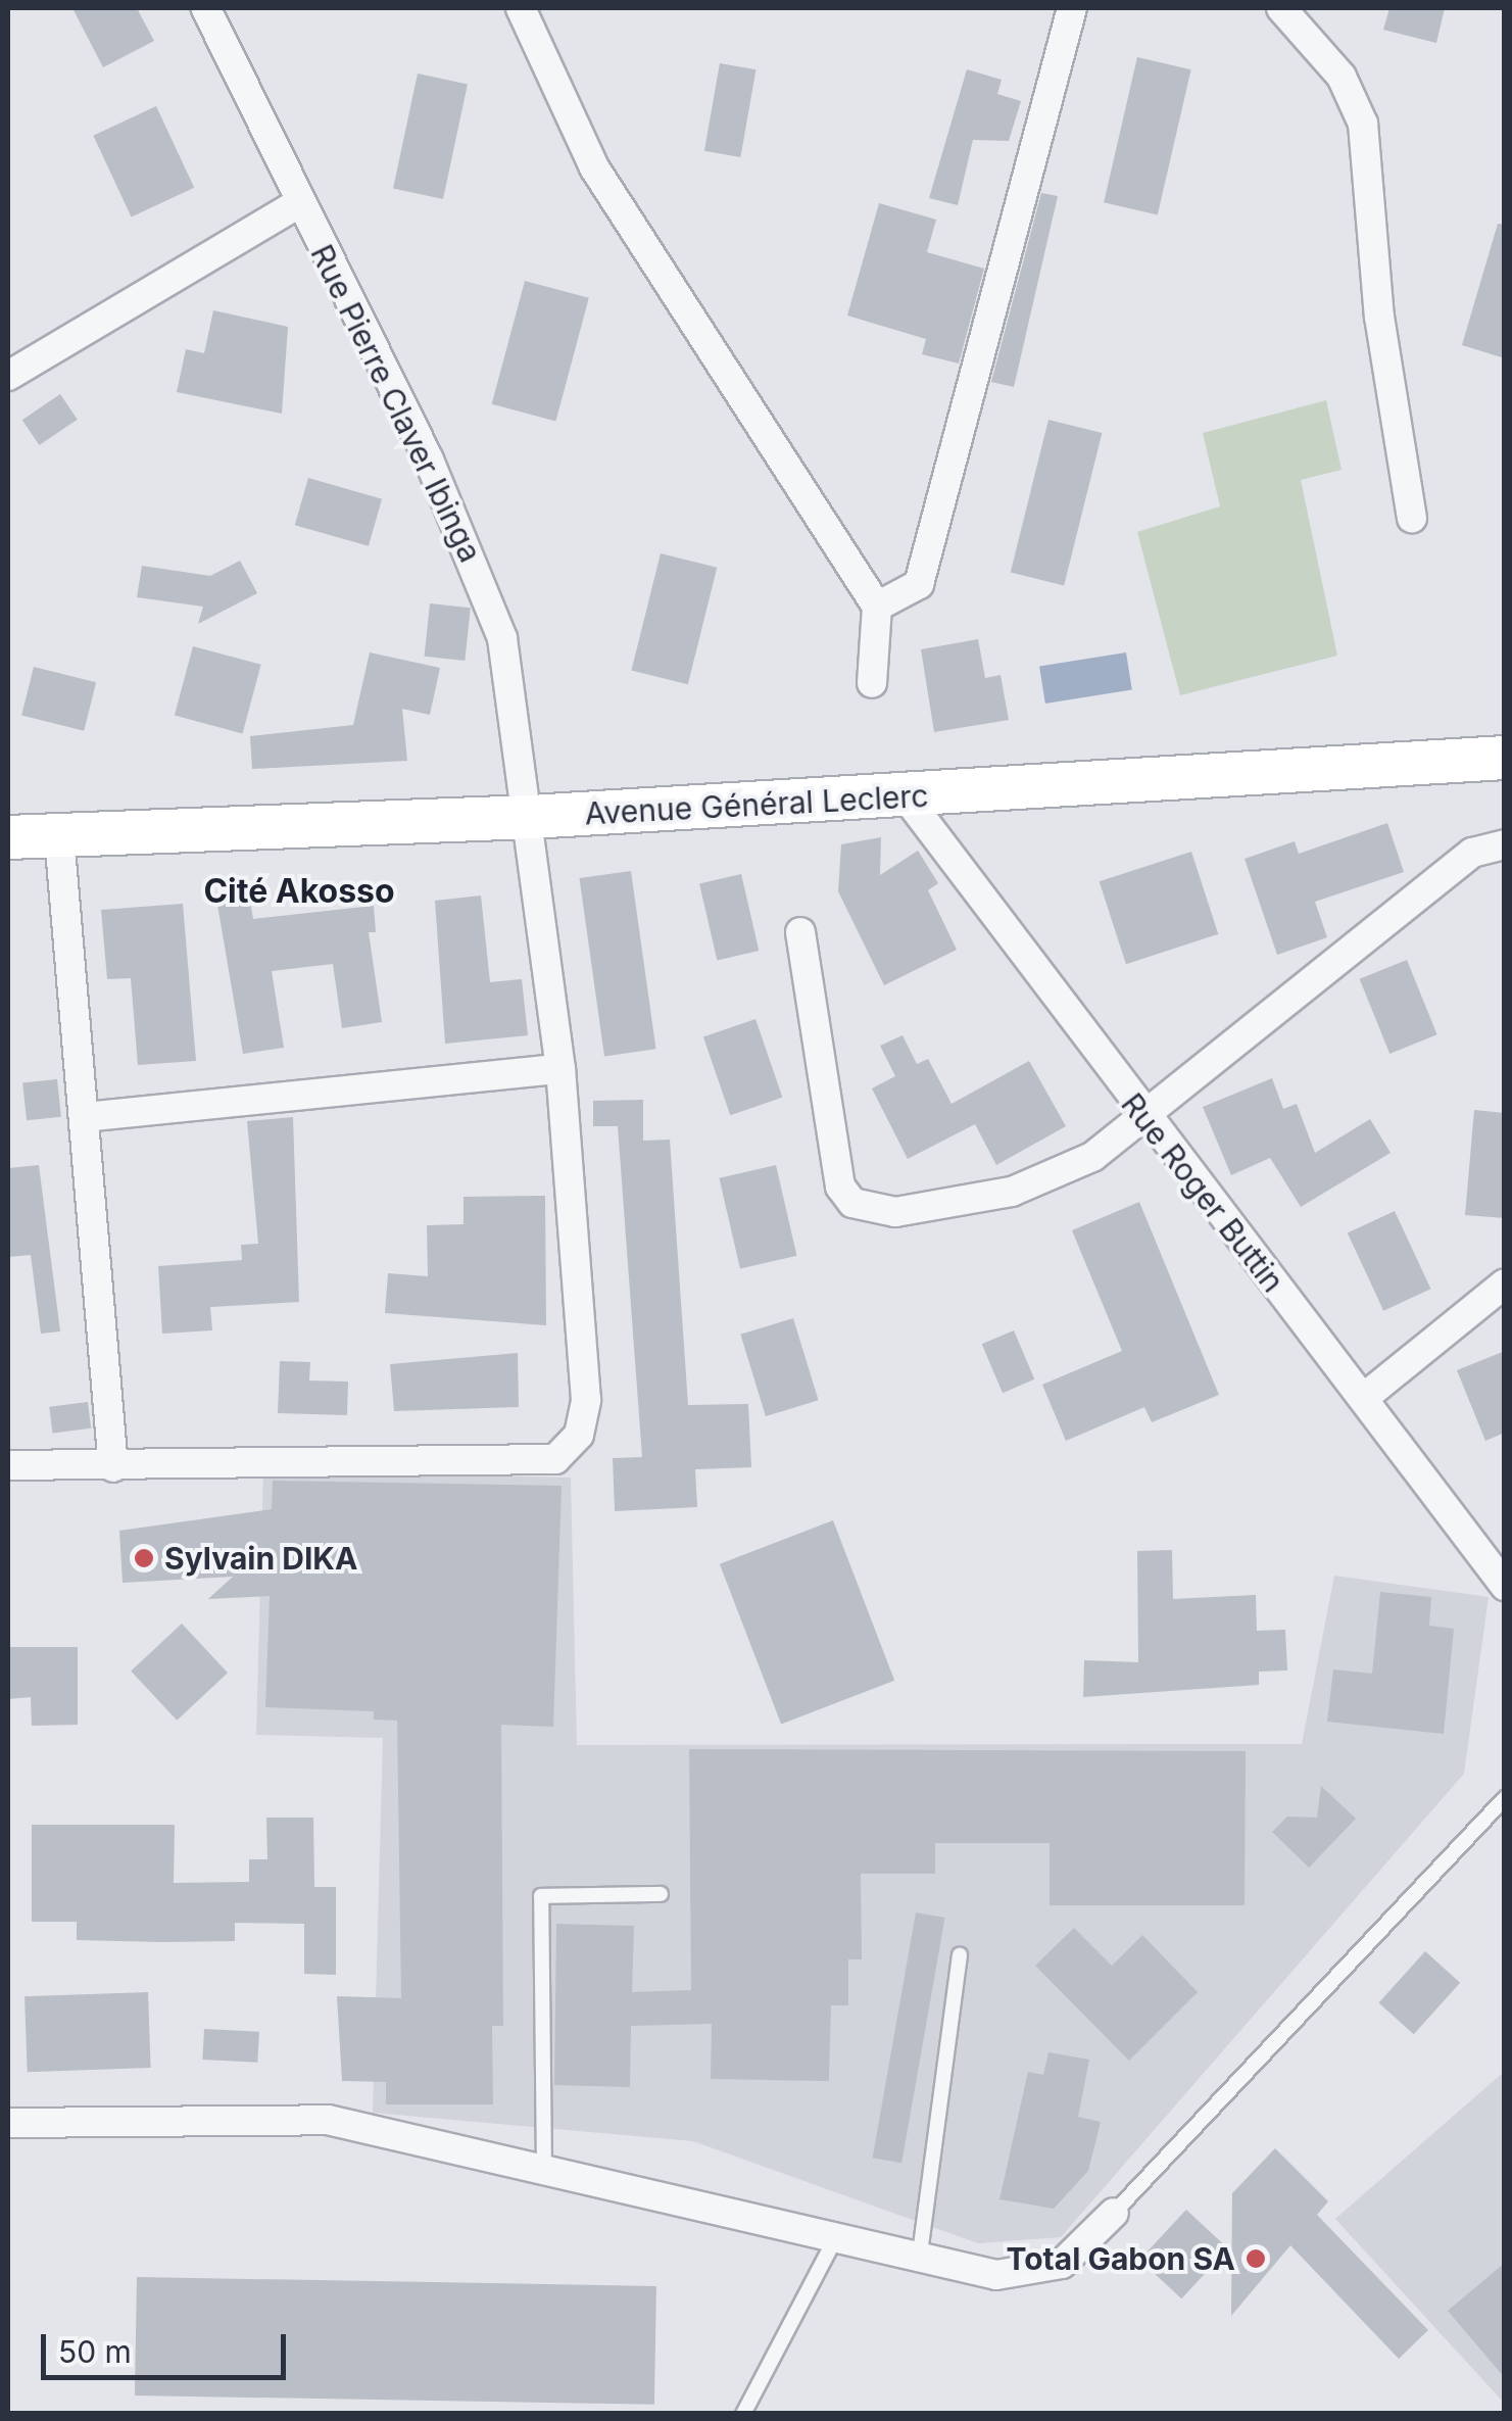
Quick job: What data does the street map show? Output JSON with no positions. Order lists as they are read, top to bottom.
{
  "streets": {
    "main road": ["Avenue Général Leclerc"],
    "street": ["Rue Pierre Claver Ibinga", "Rue Roger Buttin"]
  },
  "crossings": [
    ["Rue Pierre Claver Ibinga", "Avenue Général Leclerc"],
    ["Avenue Général Leclerc", "Rue Roger Buttin"]
  ],
  "districts": ["Cité Akosso"],
  "places": ["Sylvain DIKA", "Total Gabon SA"],
  "scale_bar": "50 m"
}
